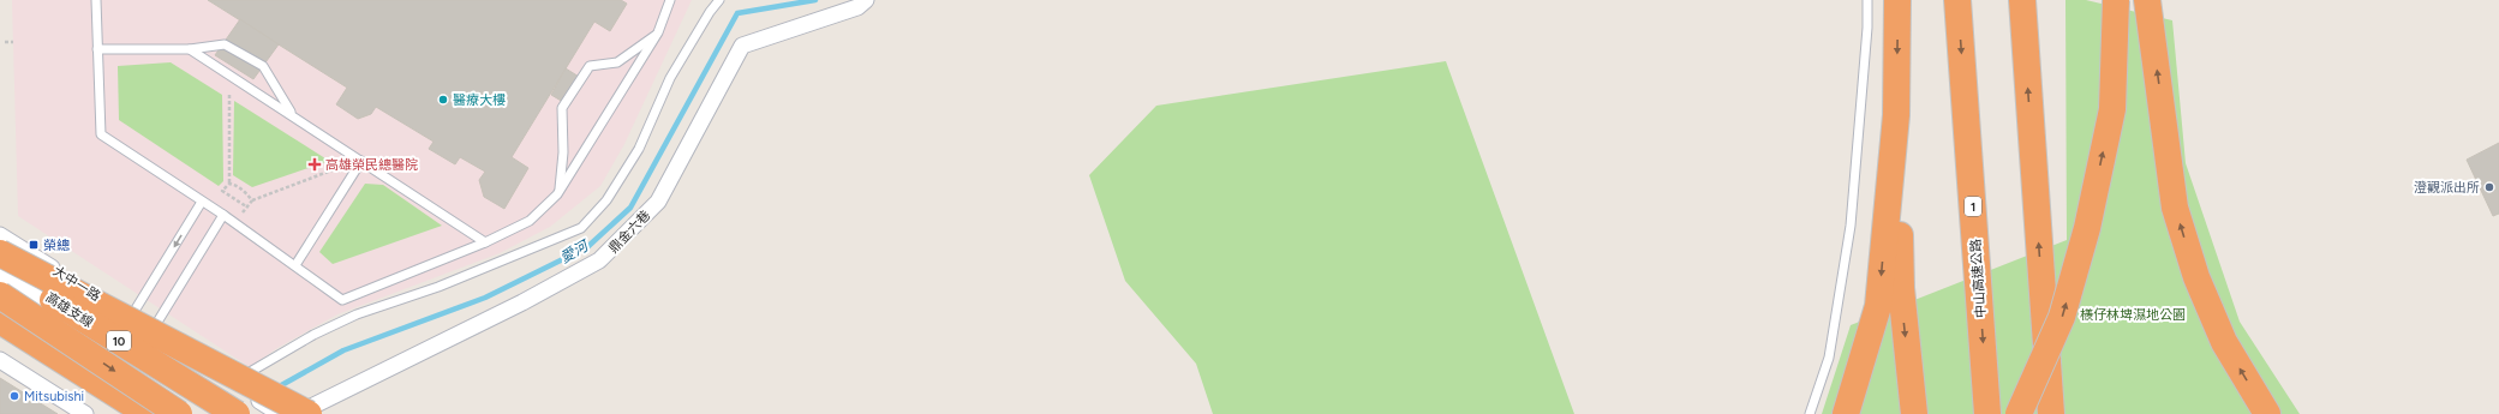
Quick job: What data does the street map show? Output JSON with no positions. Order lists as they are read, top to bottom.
{
  "streets": {
    "highway": [
      "1",
      "中山高速公路",
      "高雄支線",
      "10"
    ],
    "street": ["鼎金六巷", "大中一路"]
  },
  "water": ["愛河"],
  "parks": ["檨仔林埤濕地公園"],
  "places": {
    "other": ["醫療大樓", "澄觀派出所", "Mitsubishi"],
    "health": ["高雄榮民總醫院"],
    "transit": ["榮總"]
  }
}
